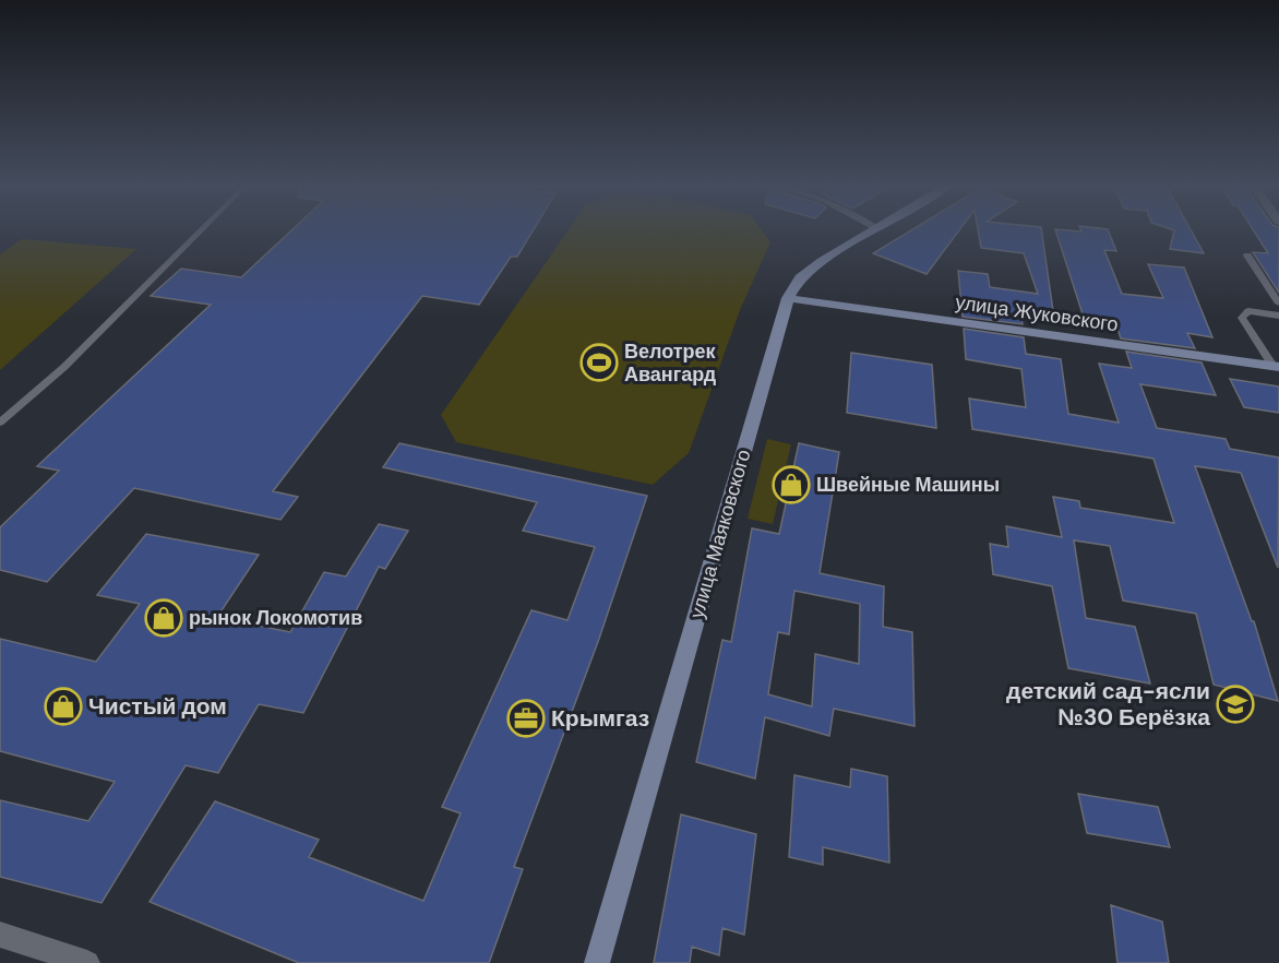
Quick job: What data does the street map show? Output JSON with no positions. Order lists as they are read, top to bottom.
{
  "streets": {
    "main road": ["улица Жуковского", "улица Маяковского"]
  },
  "crossings": [
    ["улица Жуковского", "улица Маяковского"]
  ],
  "places": {
    "sports": ["Велотрек Авангард"],
    "shop": ["Швейные Машины", "рынок Локомотив", "Чистый дом"],
    "school or university": ["детский сад-ясли №30 Берёзка"],
    "office": ["Крымгаз"]
  }
}
